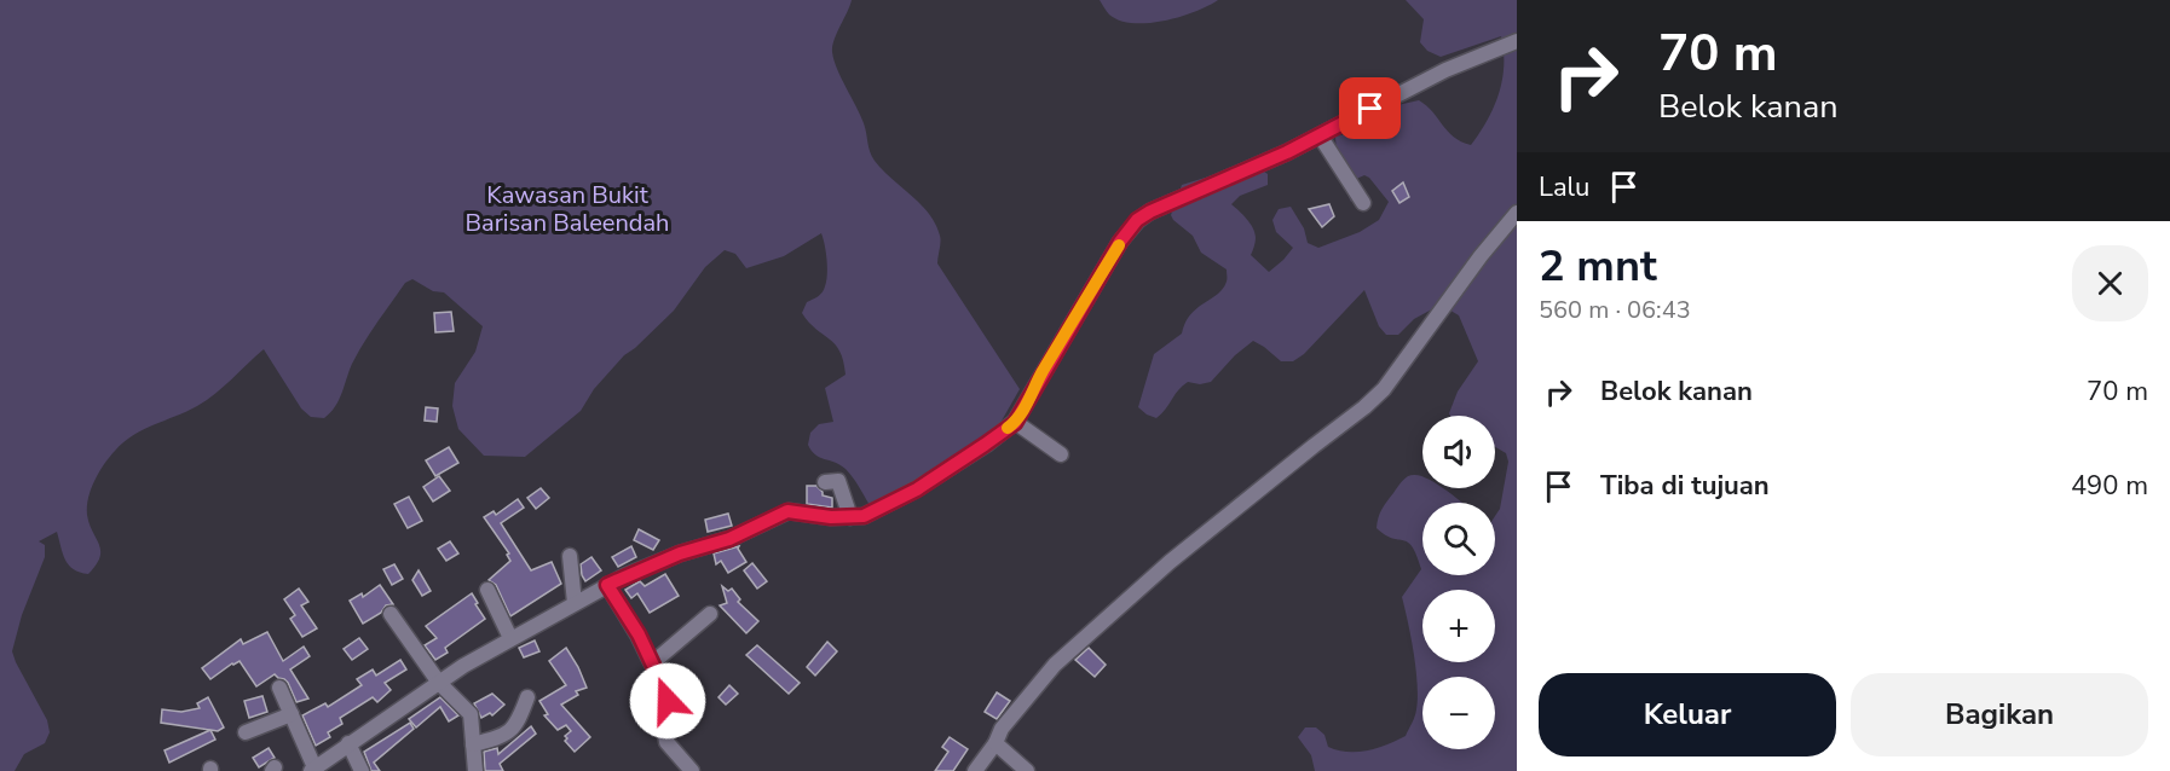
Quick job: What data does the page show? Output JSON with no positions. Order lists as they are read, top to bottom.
{
  "parks": ["Kawasan Bukit Barisan Baleendah"],
  "page": {
    "turn": ["70 m", "Belok kanan"],
    "then": "Lalu",
    "heading": ["2 mnt", "560 m · 06:43"],
    "list": [
      {
        "name": "Belok kanan",
        "value": "70 m"
      },
      {
        "name": "Tiba di tujuan",
        "value": "490 m"
      }
    ],
    "map_buttons": ["+", "−"],
    "buttons": ["Keluar", "Bagikan"]
  }
}
